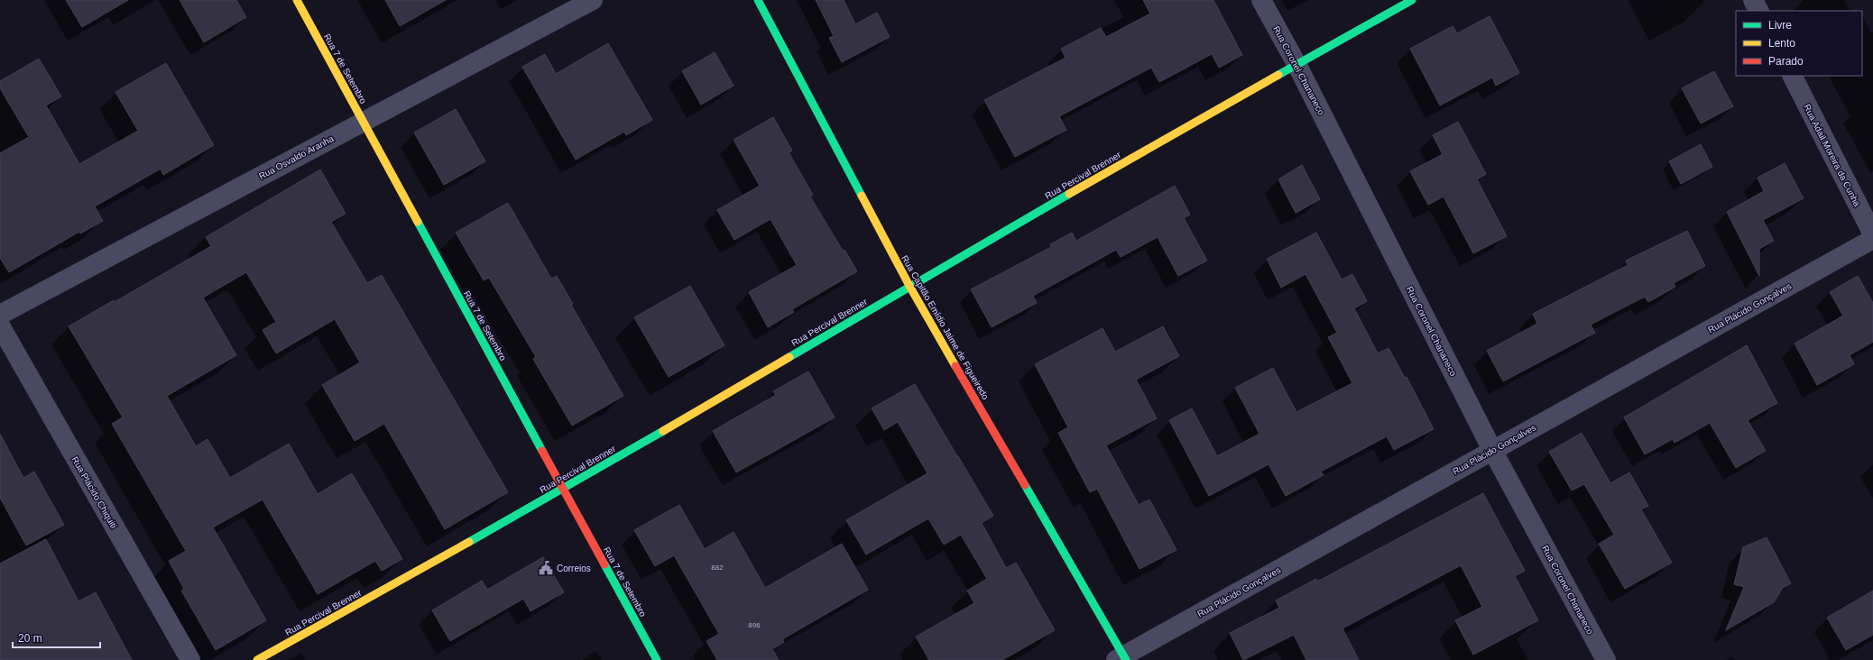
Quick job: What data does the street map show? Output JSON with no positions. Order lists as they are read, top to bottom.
{
  "streets": {
    "main road": ["Rua 7 de Setembro", "Rua Percival Brenner", "Rua Capitão Emídio Jaime de Figueiredo"],
    "street": [
      "Rua Coronel Chananeco",
      "Rua Adail Moreira da Cunha",
      "Rua Osvaldo Aranha",
      "Rua Plácido Gonçalves",
      "Rua Plácido Chiquiti"
    ]
  },
  "crossings": [
    ["Rua 7 de Setembro", "Rua Osvaldo Aranha"],
    ["Rua 7 de Setembro", "Rua Percival Brenner"],
    ["Rua Coronel Chananeco", "Rua Percival Brenner"],
    ["Rua Coronel Chananeco", "Rua Plácido Gonçalves"],
    ["Rua Percival Brenner", "Rua Capitão Emídio Jaime de Figueiredo"],
    ["Rua Plácido Gonçalves", "Rua Capitão Emídio Jaime de Figueiredo"]
  ],
  "places": {
    "public building": ["Correios"]
  },
  "house_numbers": ["882", "896"],
  "legend": ["Livre", "Lento", "Parado"],
  "scale_bar": "20 m"
}
